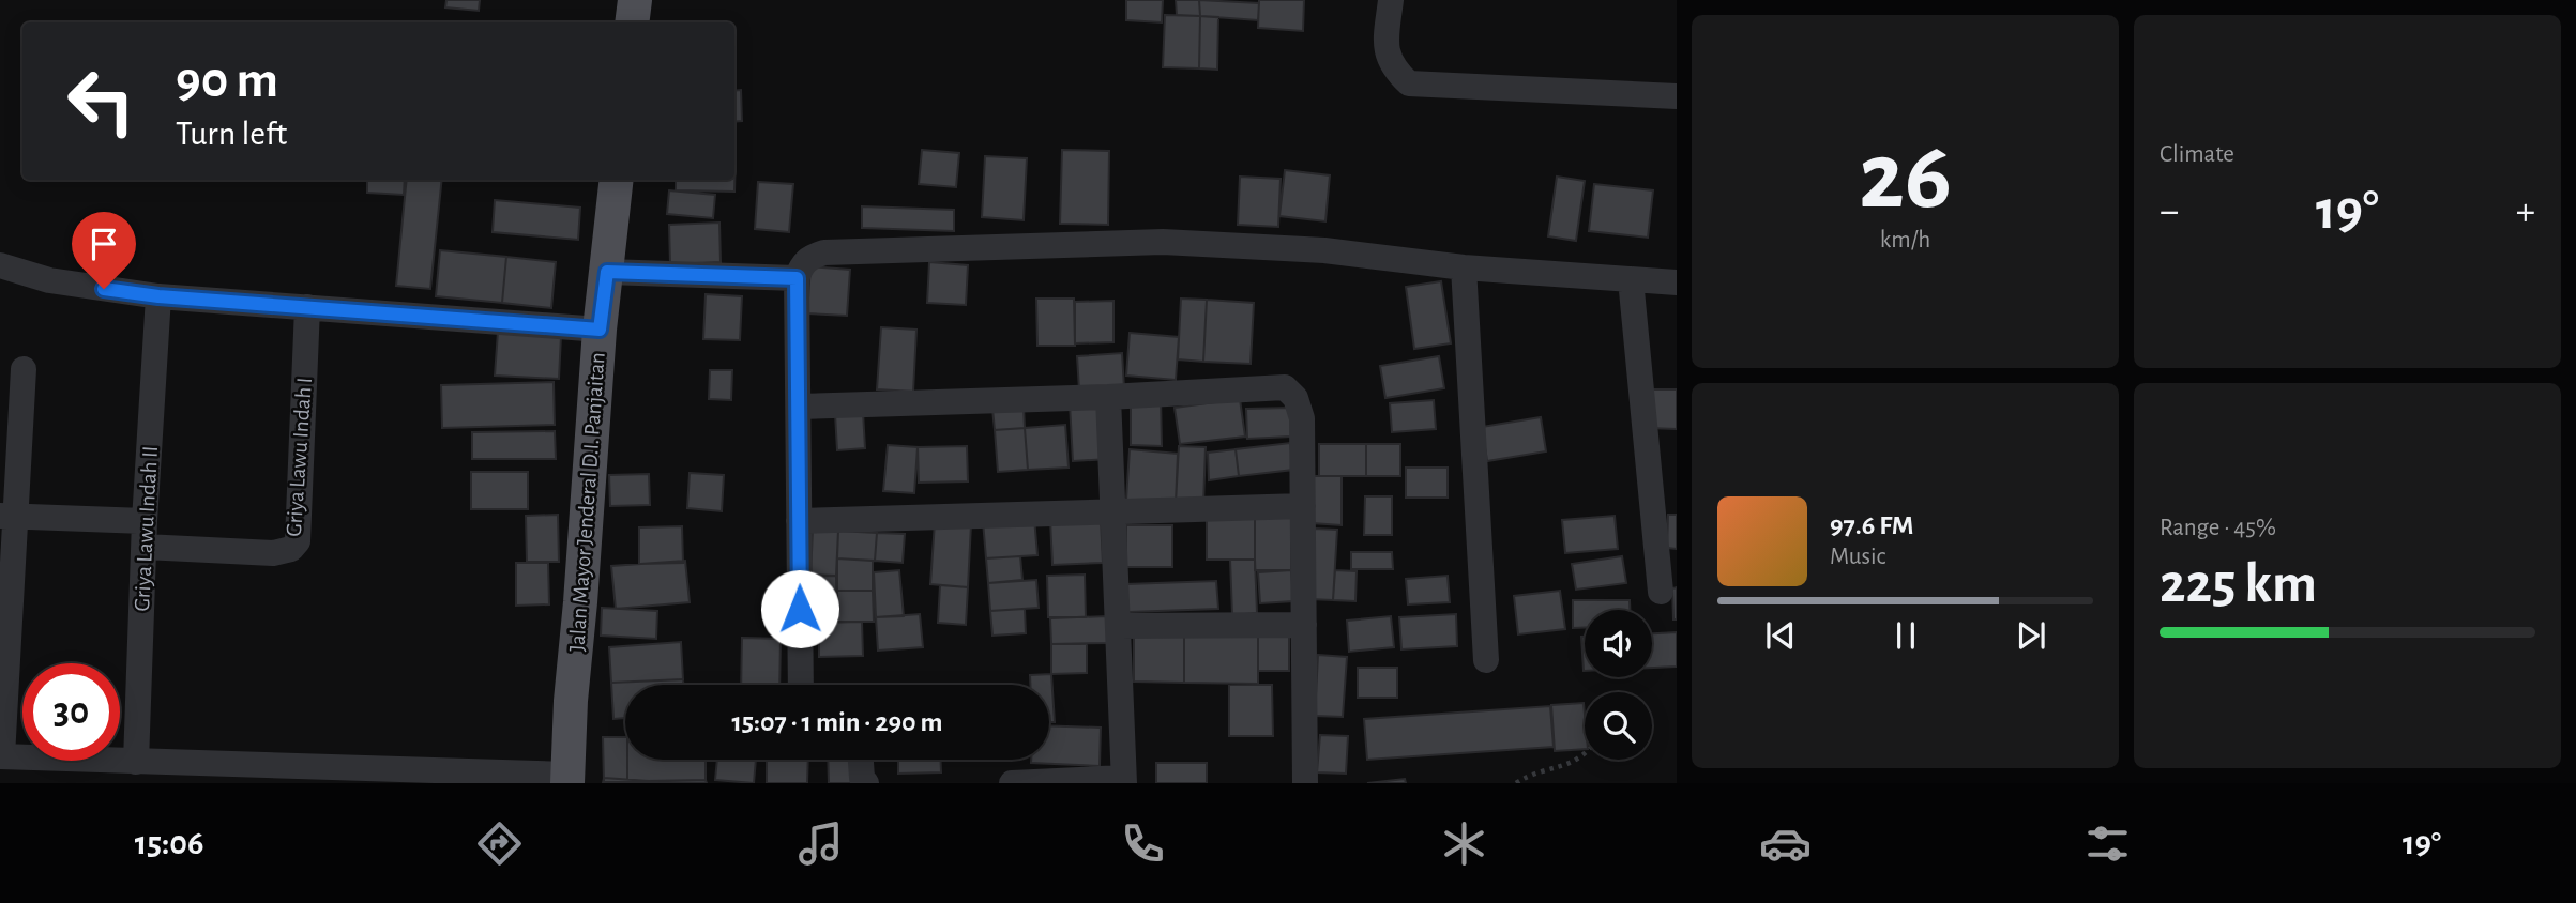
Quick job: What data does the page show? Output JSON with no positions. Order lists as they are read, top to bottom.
{
  "streets": {
    "main road": ["Jalan Mayor Jenderal D.I. Panjaitan"],
    "street": ["Griya Lawu Indah I", "Griya Lawu Indah II"]
  },
  "crossings": [
    ["Griya Lawu Indah I", "Griya Lawu Indah II"]
  ],
  "page": {
    "tile": [
      ["26", "km/h"],
      "Climate",
      ["Range · 45%", "225 km"]
    ],
    "turn": ["90 m", "Turn left"],
    "heat": ["−", "19°", "+"],
    "song": ["97.6 FM", "Music"],
    "limit": "30",
    "trip": "15:07 · 1 min · 290 m",
    "tabs": ["15:06", "19°"]
  }
}
